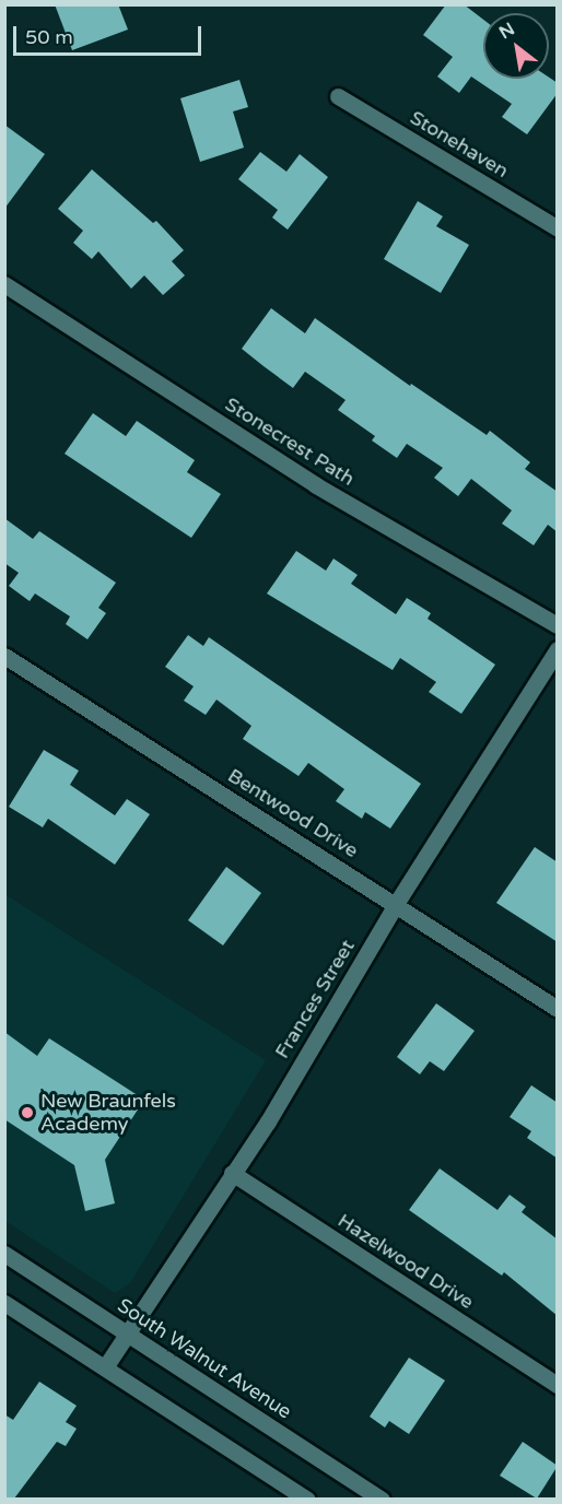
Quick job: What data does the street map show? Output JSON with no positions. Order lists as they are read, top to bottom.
{
  "streets": {
    "street": [
      "Stonehaven",
      "Stonecrest Path",
      "Bentwood Drive",
      "Frances Street",
      "Hazelwood Drive",
      "South Walnut Avenue"
    ]
  },
  "crossings": [
    ["Bentwood Drive", "Frances Street"],
    ["Frances Street", "Hazelwood Drive"],
    ["Frances Street", "South Walnut Avenue"]
  ],
  "places": ["New Braunfels Academy"],
  "scale_bar": "50 m",
  "north": "top left"
}
